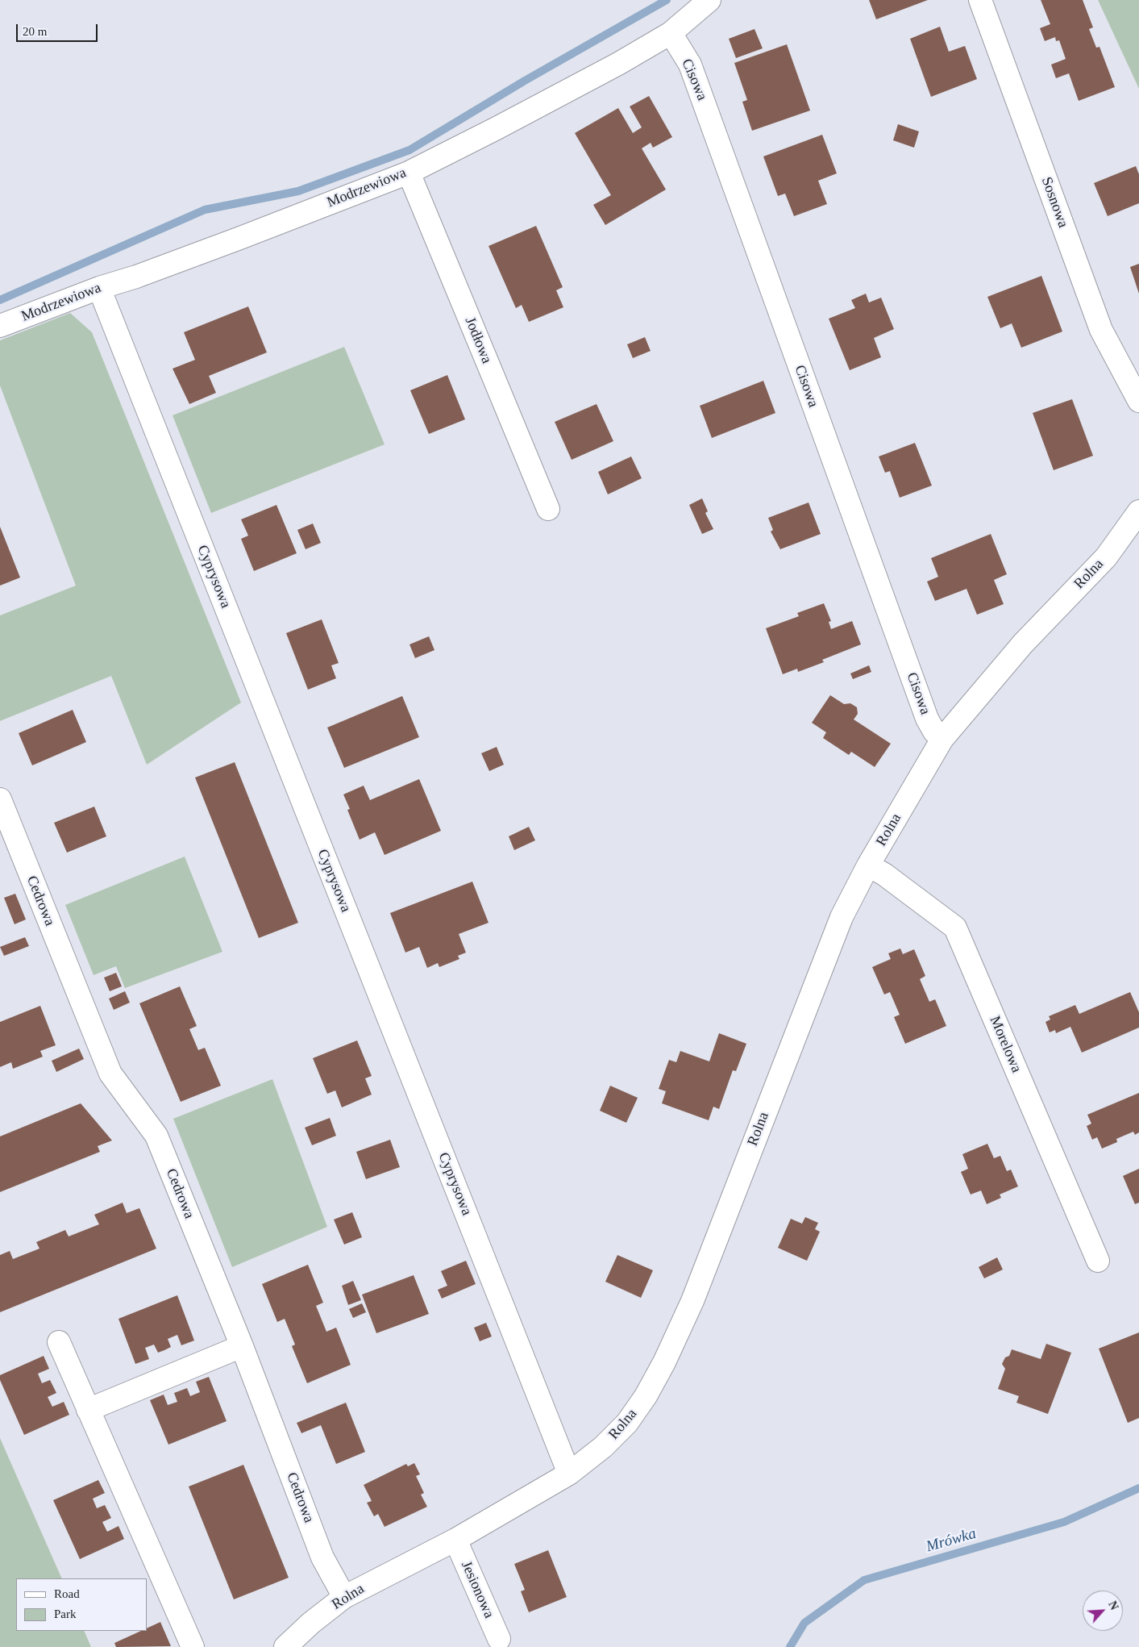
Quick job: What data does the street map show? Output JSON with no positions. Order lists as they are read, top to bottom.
{
  "streets": {
    "street": [
      "Cisowa",
      "Modrzewiowa",
      "Sosnowa",
      "Jodłowa",
      "Rolna",
      "Cyprysowa",
      "Cedrowa",
      "Morelowa",
      "Jesionowa"
    ]
  },
  "crossings": [
    ["Cisowa", "Modrzewiowa"],
    ["Cisowa", "Rolna"],
    ["Modrzewiowa", "Jodłowa"],
    ["Modrzewiowa", "Cyprysowa"],
    ["Rolna", "Cyprysowa"],
    ["Rolna", "Cedrowa"],
    ["Rolna", "Morelowa"],
    ["Rolna", "Jesionowa"]
  ],
  "water": ["Mrówka"],
  "legend": ["Road", "Park"],
  "scale_bar": "20 m",
  "north": "top right"
}
